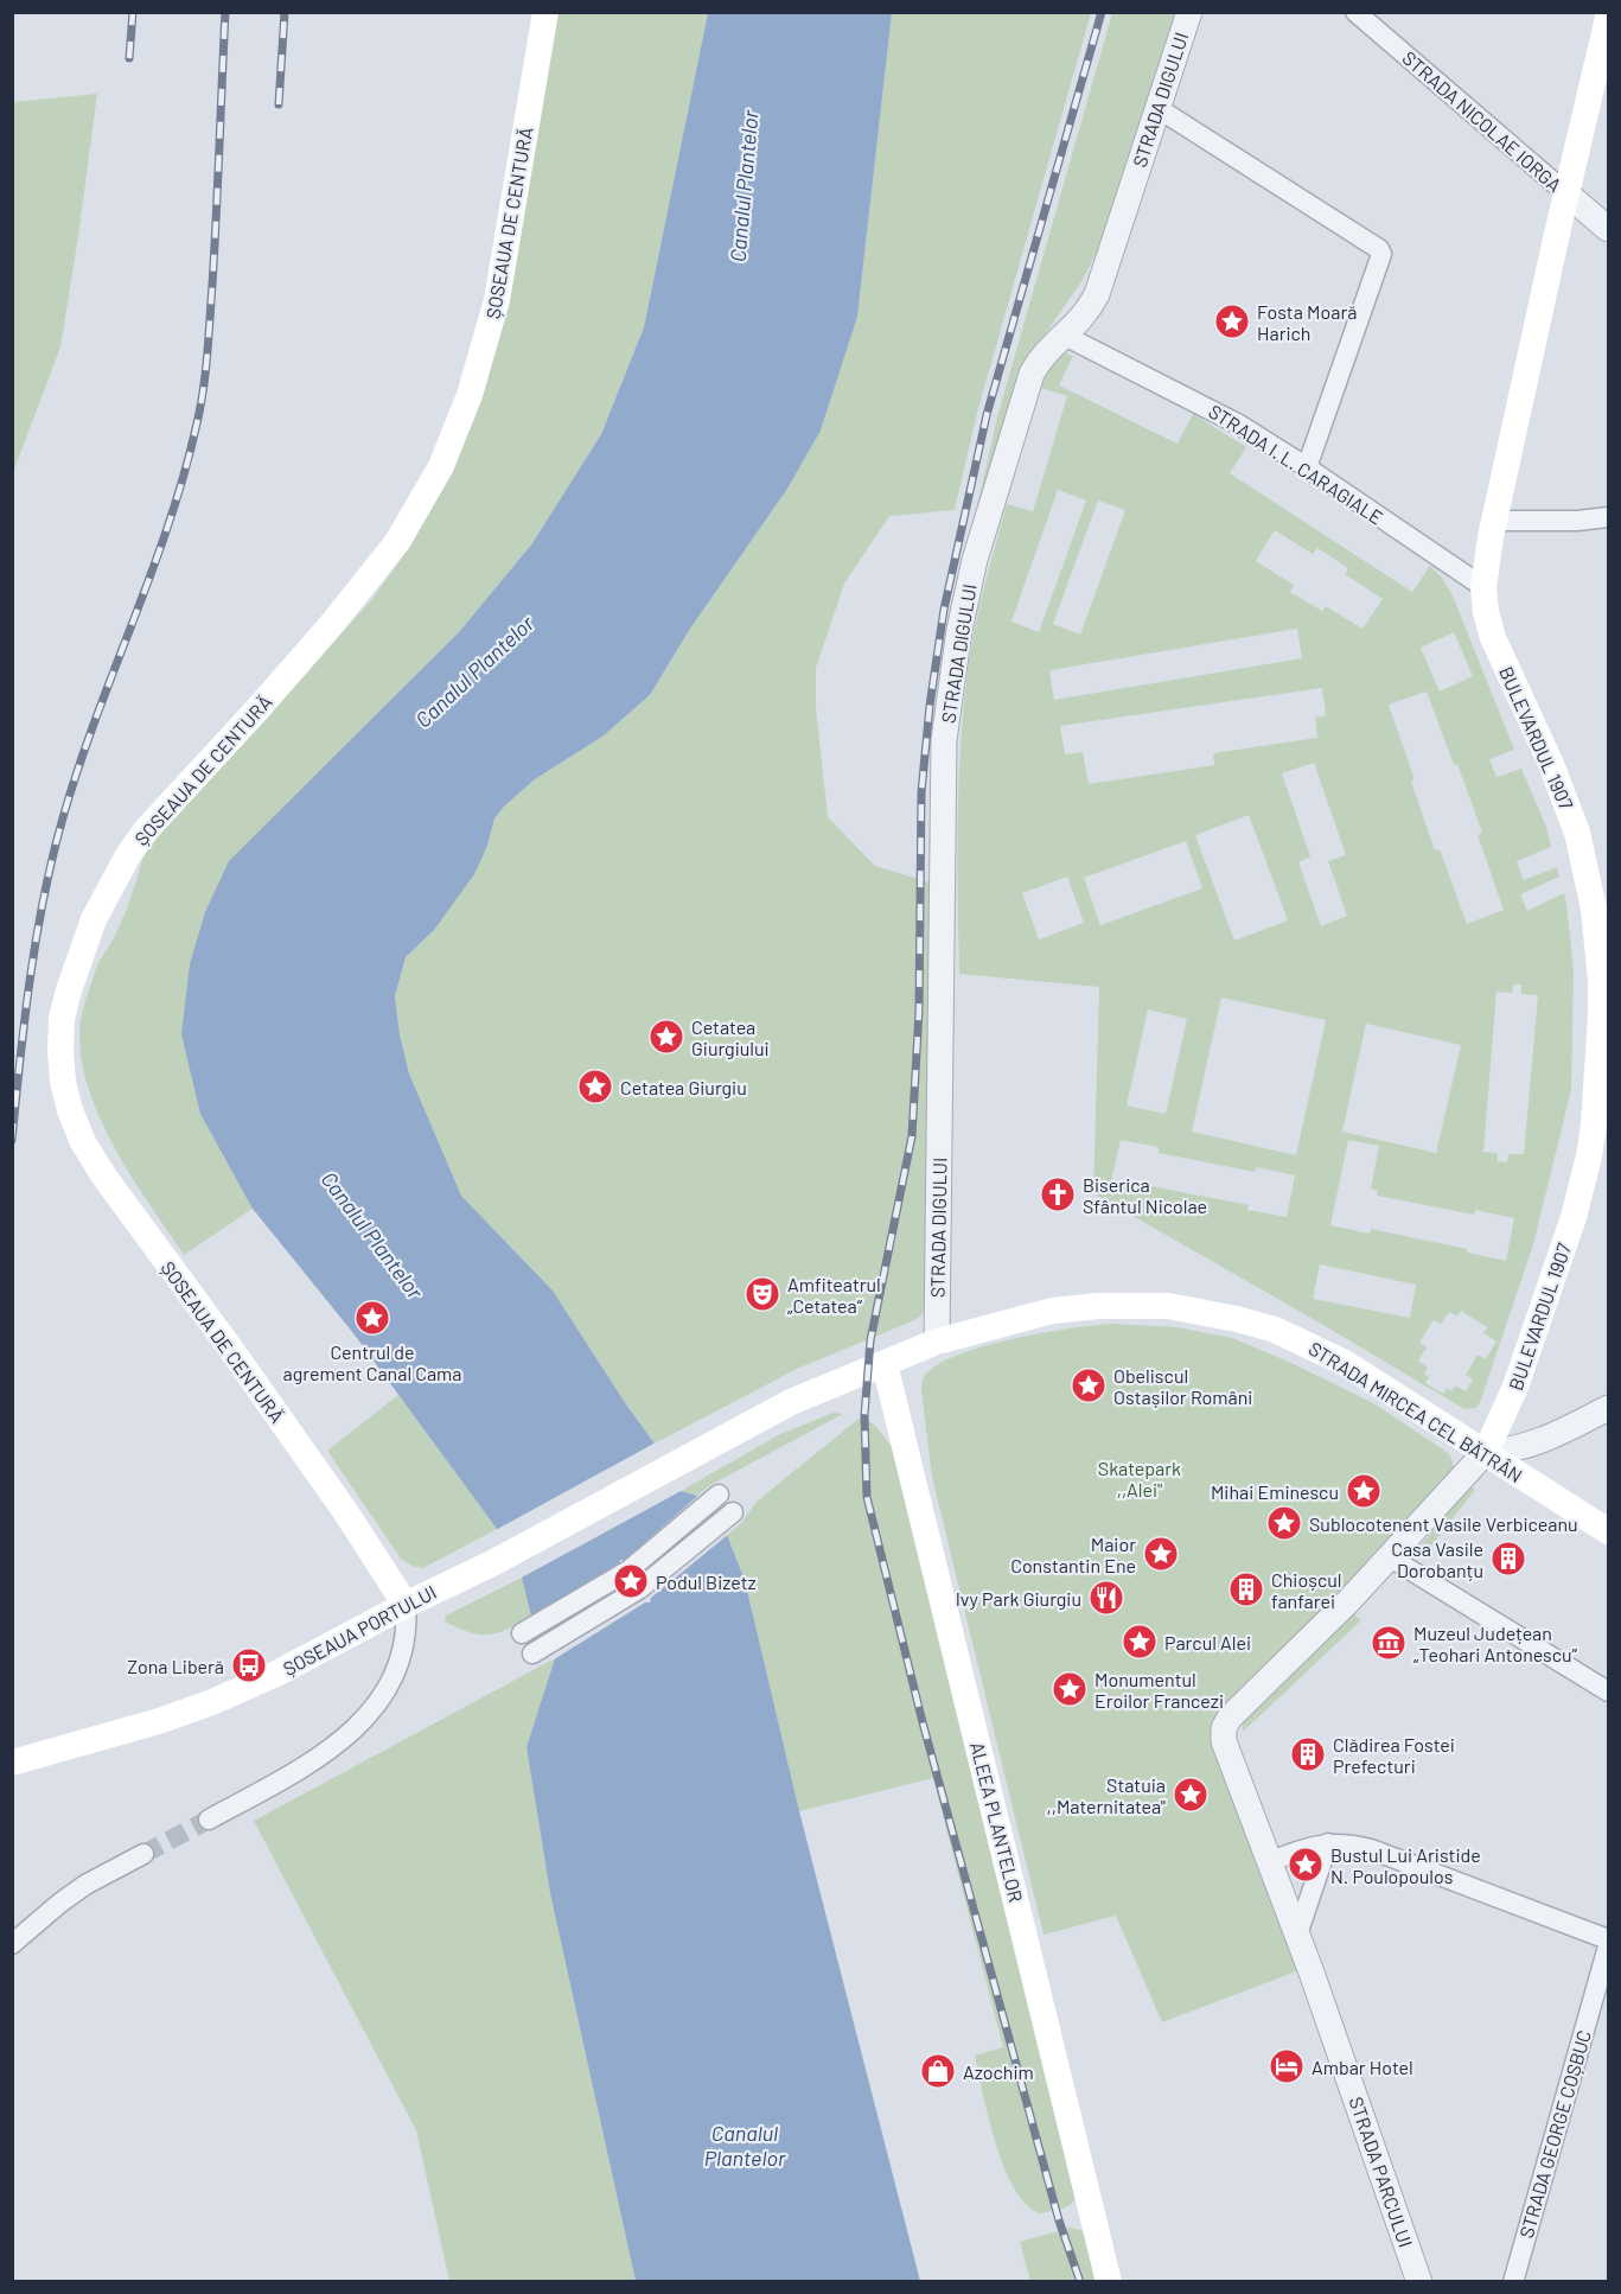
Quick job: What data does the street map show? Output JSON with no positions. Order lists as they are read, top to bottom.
{
  "streets": {
    "main road": [
      "ȘOSEAUA DE CENTURĂ",
      "BULEVARDUL 1907",
      "STRADA MIRCEA CEL BĂTRÂN",
      "ȘOSEAUA PORTULUI",
      "ALEEA PLANTELOR"
    ],
    "street": [
      "STRADA DIGULUI",
      "STRADA NICOLAE IORGA",
      "STRADA I. L. CARAGIALE",
      "STRADA GEORGE COȘBUC",
      "STRADA PARCULUI"
    ]
  },
  "crossings": [
    ["STRADA DIGULUI", "STRADA I. L. CARAGIALE"],
    ["STRADA DIGULUI", "STRADA MIRCEA CEL BĂTRÂN"],
    ["STRADA NICOLAE IORGA", "BULEVARDUL 1907"],
    ["ȘOSEAUA DE CENTURĂ", "ȘOSEAUA PORTULUI"],
    ["STRADA I. L. CARAGIALE", "BULEVARDUL 1907"],
    ["BULEVARDUL 1907", "STRADA MIRCEA CEL BĂTRÂN"],
    ["STRADA MIRCEA CEL BĂTRÂN", "ȘOSEAUA PORTULUI"],
    ["STRADA MIRCEA CEL BĂTRÂN", "ALEEA PLANTELOR"]
  ],
  "water": ["Canalul Plantelor"],
  "parks": ["Skatepark ,,Alei\""],
  "places": {
    "place": [
      "Fosta Moară Harich",
      "Cetatea Giurgiului",
      "Cetatea Giurgiu",
      "Centrul de agrement Canal Cama",
      "Obeliscul Ostașilor Români",
      "Mihai Eminescu",
      "Sublocotenent Vasile Verbiceanu",
      "Maior Constantin Ene",
      "Podul Bizetz",
      "Parcul Alei",
      "Monumentul Eroilor Francezi",
      "Statuia ,,Maternitatea\"",
      "Bustul Lui Aristide N. Poulopoulos"
    ],
    "church": ["Biserica Sfântul Nicolae"],
    "theatre": ["Amfiteatrul „Cetatea“"],
    "building": ["Casa Vasile Dorobanțu", "Chioșcul fanfarei", "Clădirea Fostei Prefecturi"],
    "restaurant": ["Ivy Park Giurgiu"],
    "museum": ["Muzeul Județean „Teohari Antonescu”"],
    "bus stop": ["Zona Liberă"],
    "hotel": ["Ambar Hotel"],
    "shop": ["Azochim"]
  }
}
